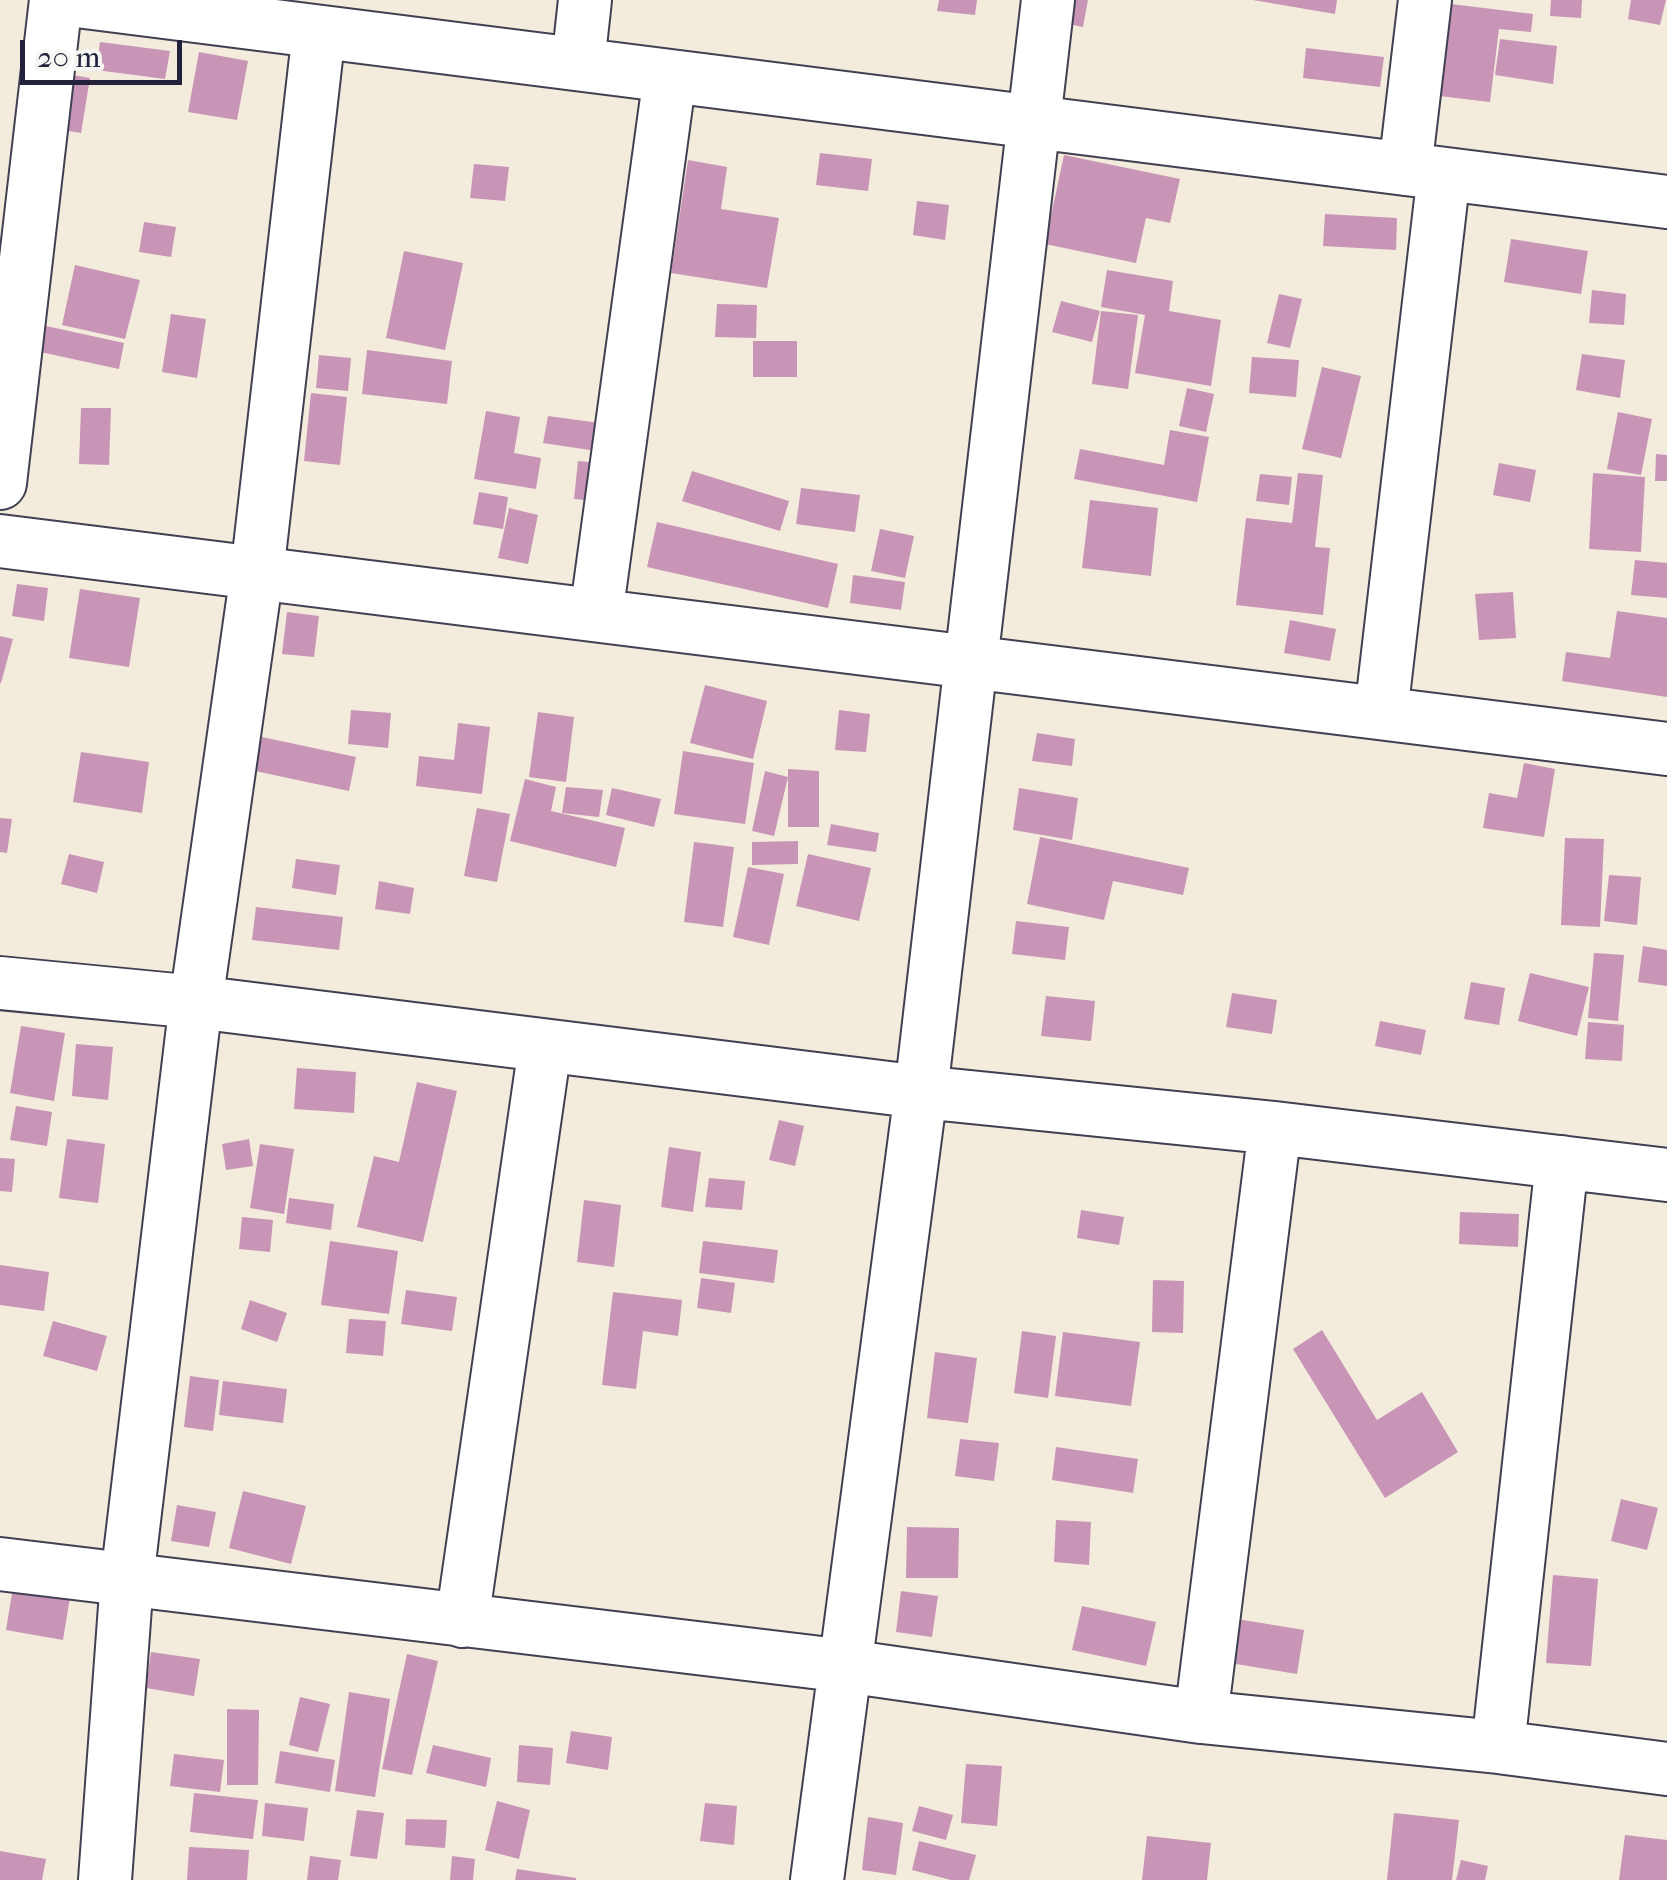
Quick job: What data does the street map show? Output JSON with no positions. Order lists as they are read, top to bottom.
{
  "scale_bar": "20 m"
}
